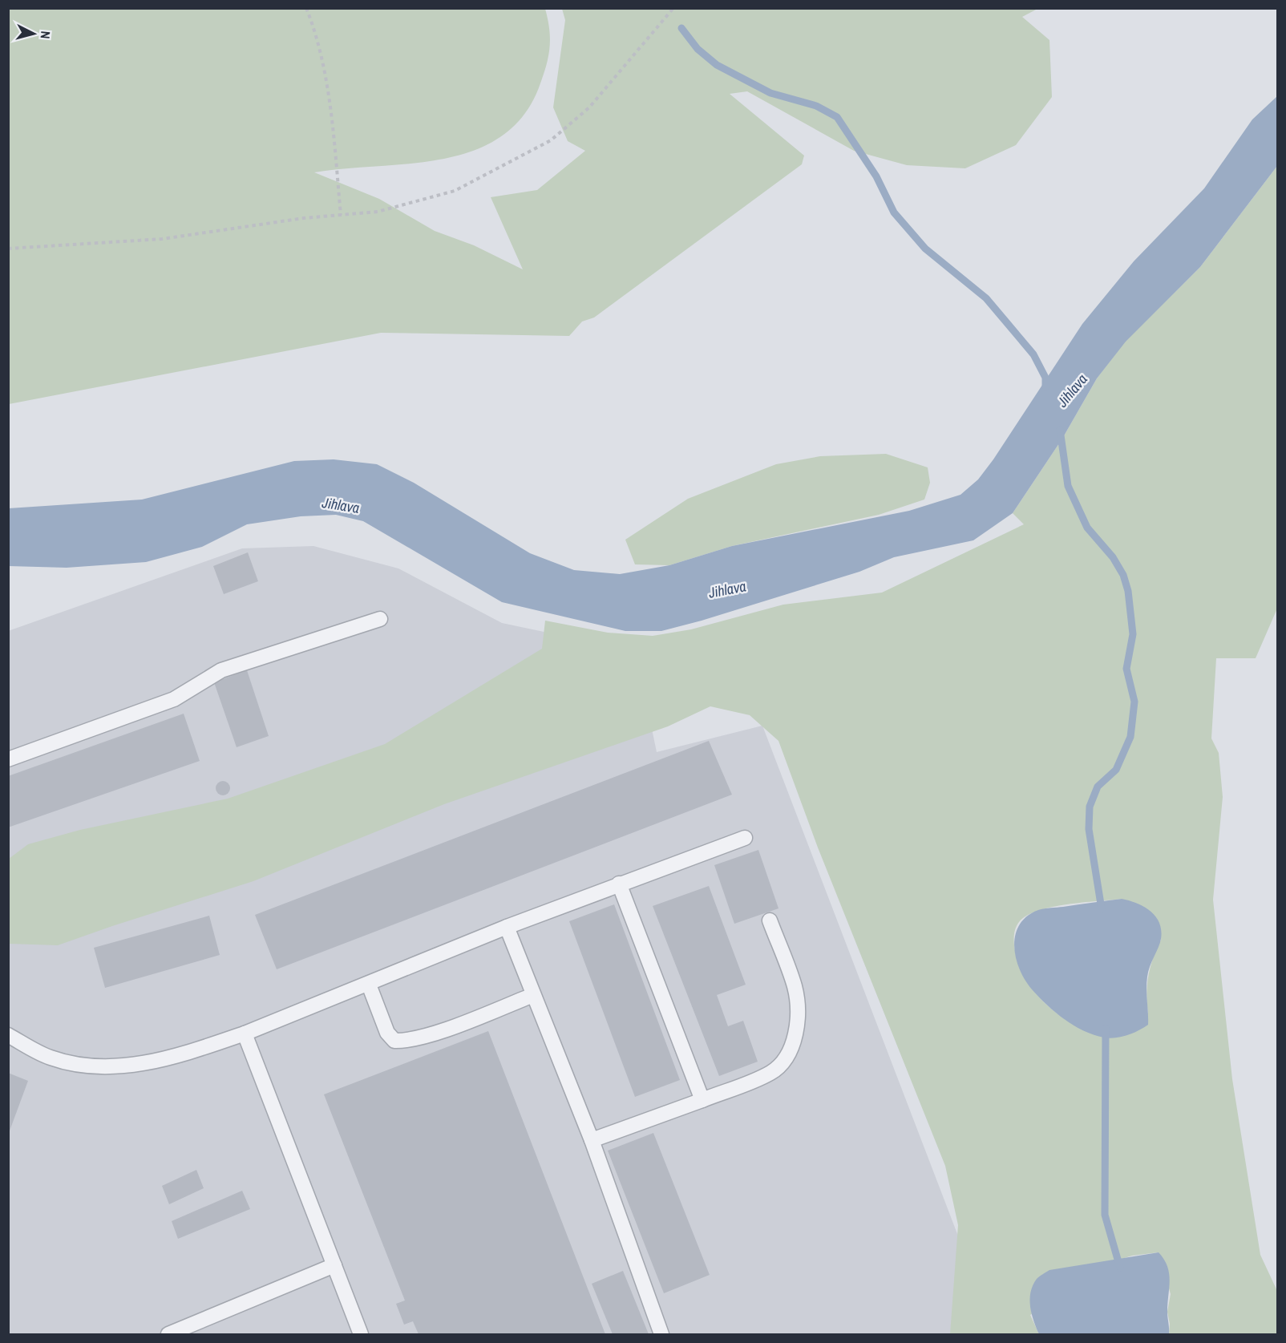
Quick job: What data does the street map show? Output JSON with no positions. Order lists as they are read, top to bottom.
{
  "water": ["Jihlava"],
  "north": "right"
}
